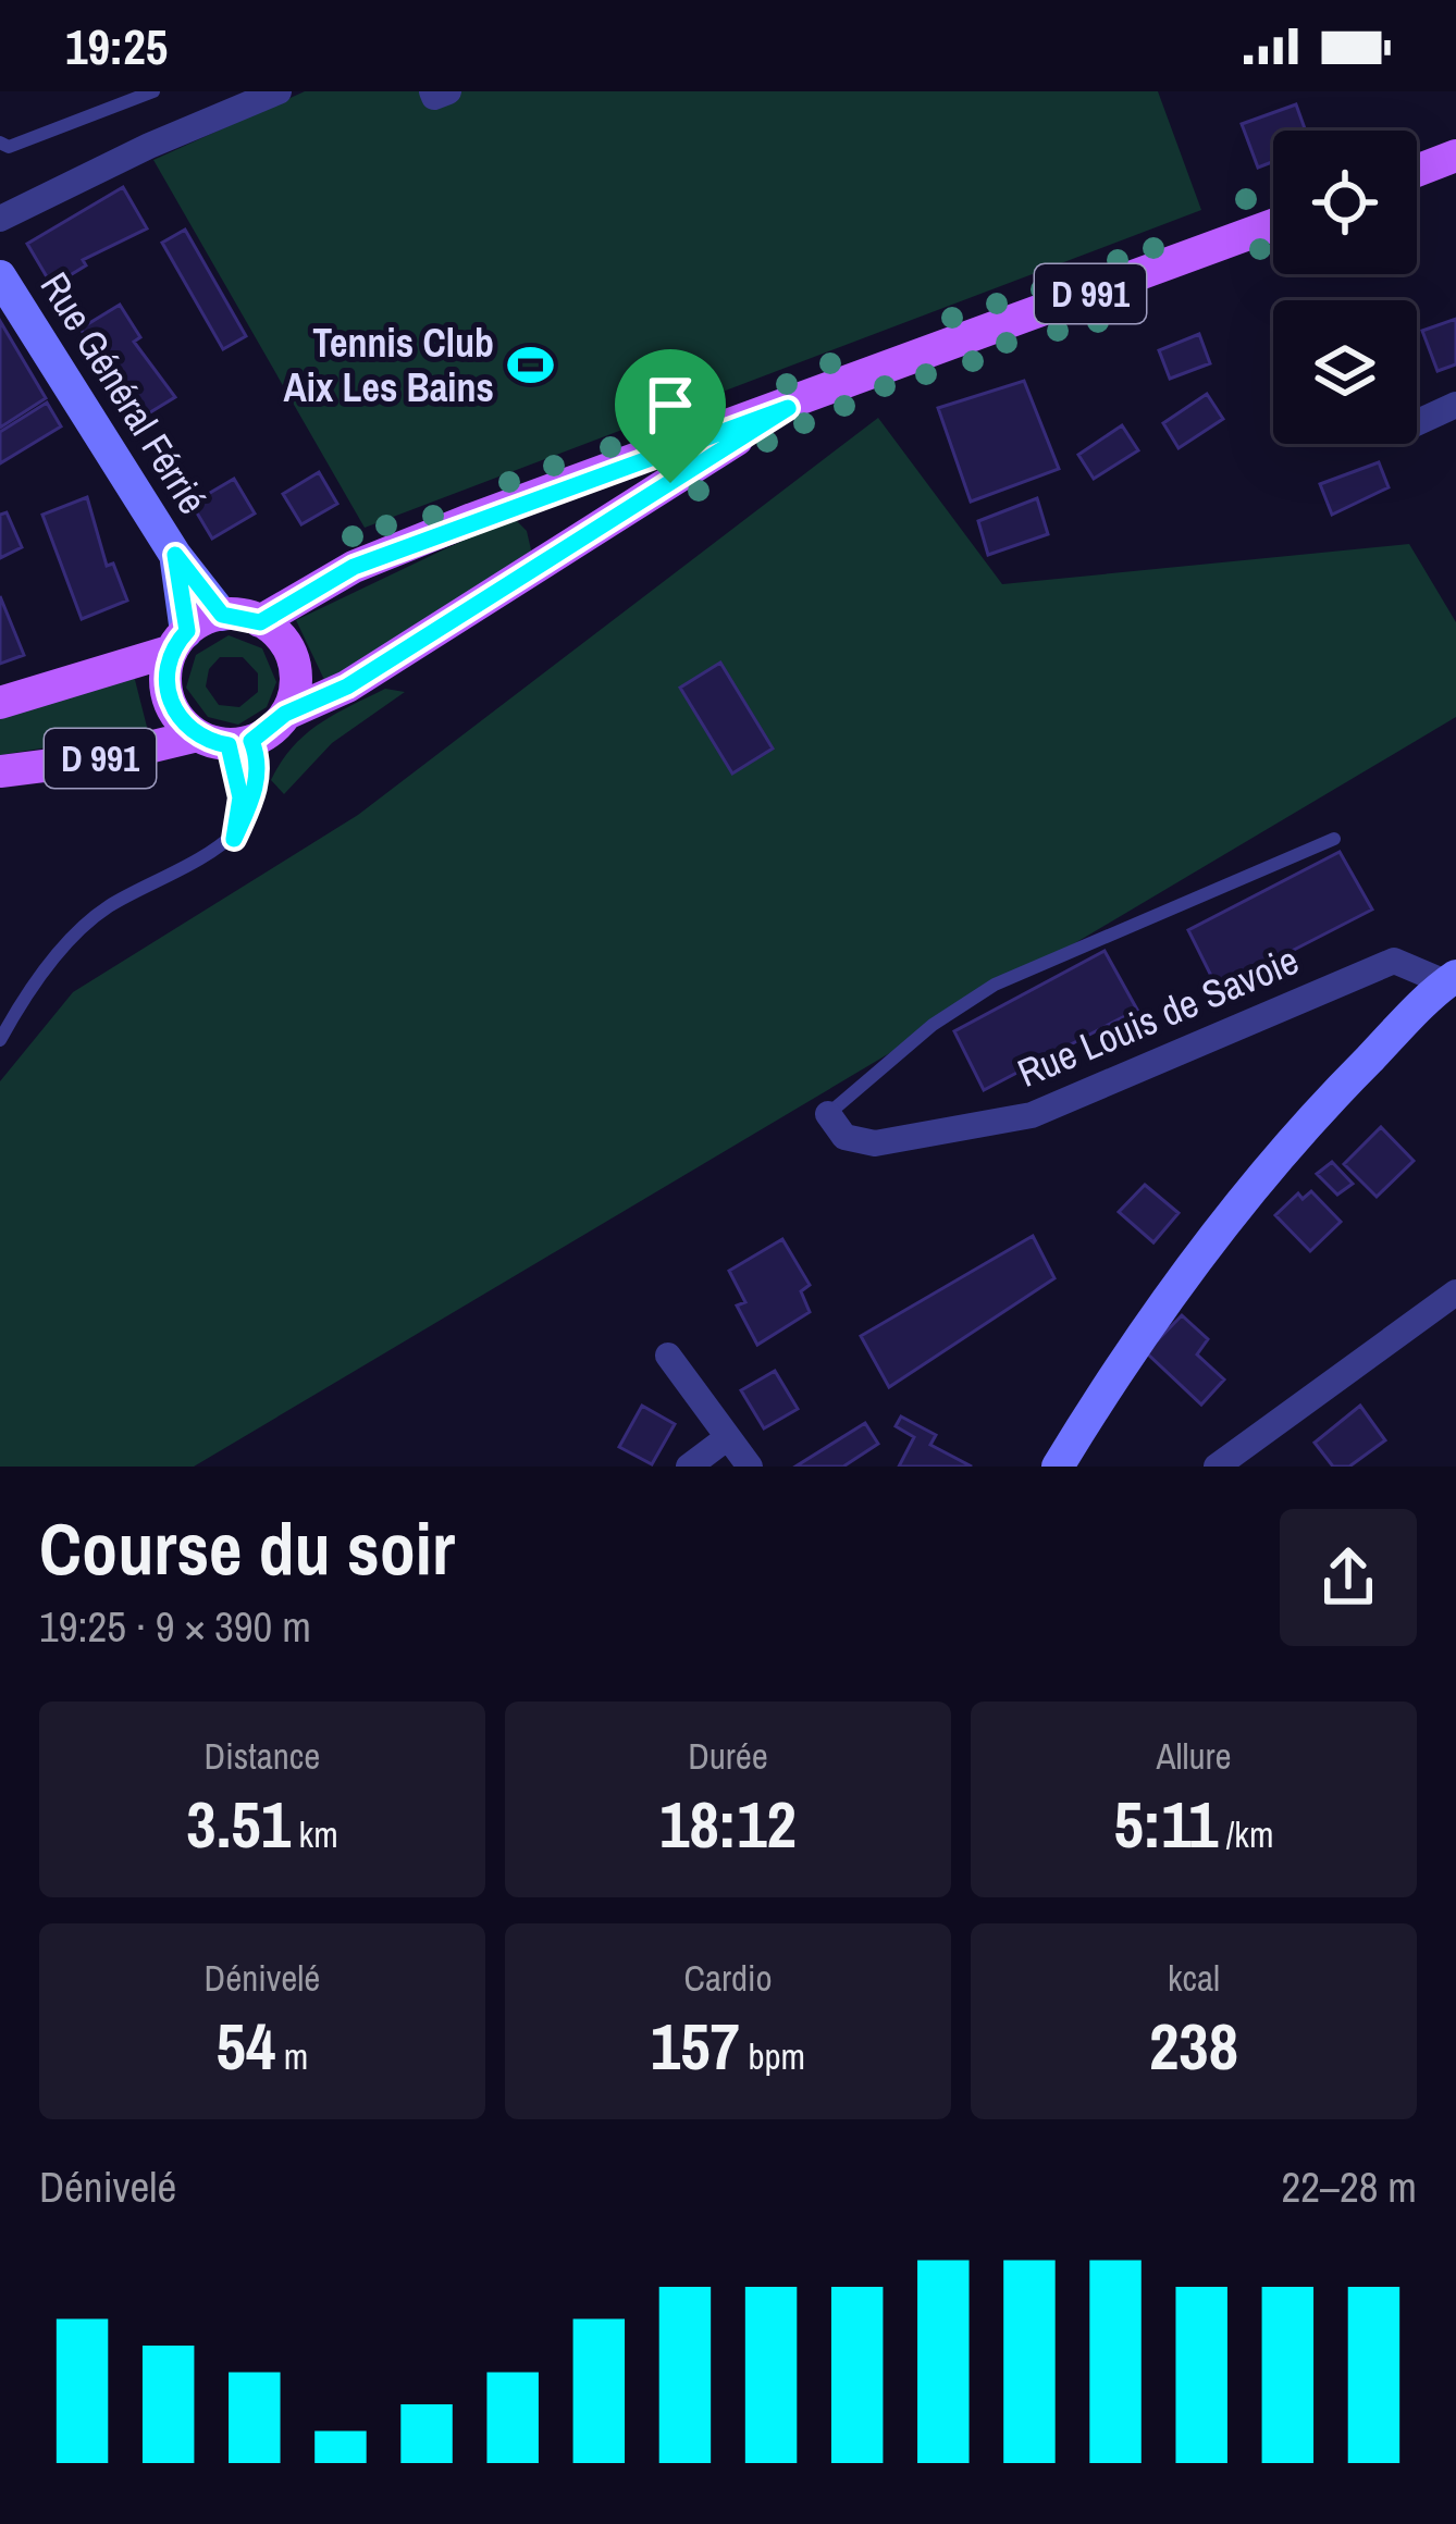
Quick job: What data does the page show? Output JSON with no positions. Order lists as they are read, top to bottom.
{
  "streets": {
    "main road": ["D 991"],
    "street": ["Rue Général Férrié", "Rue Louis de Savoie"]
  },
  "crossings": [
    ["D 991", "Rue Général Férrié"]
  ],
  "places": {
    "sports": ["Tennis Club Aix Les Bains"]
  },
  "page": {
    "status": "19:25",
    "heading": ["Course du soir", "19:25 · 9 × 390 m"],
    "stats": [
      ["Distance", "3.51 km"],
      ["Durée", "18:12"],
      ["Allure", "5:11 /km"],
      ["Dénivelé", "54 m"],
      ["Cardio", "157 bpm"],
      ["kcal", "238"]
    ],
    "chart": ["Dénivelé", "22–28 m"]
  }
}
